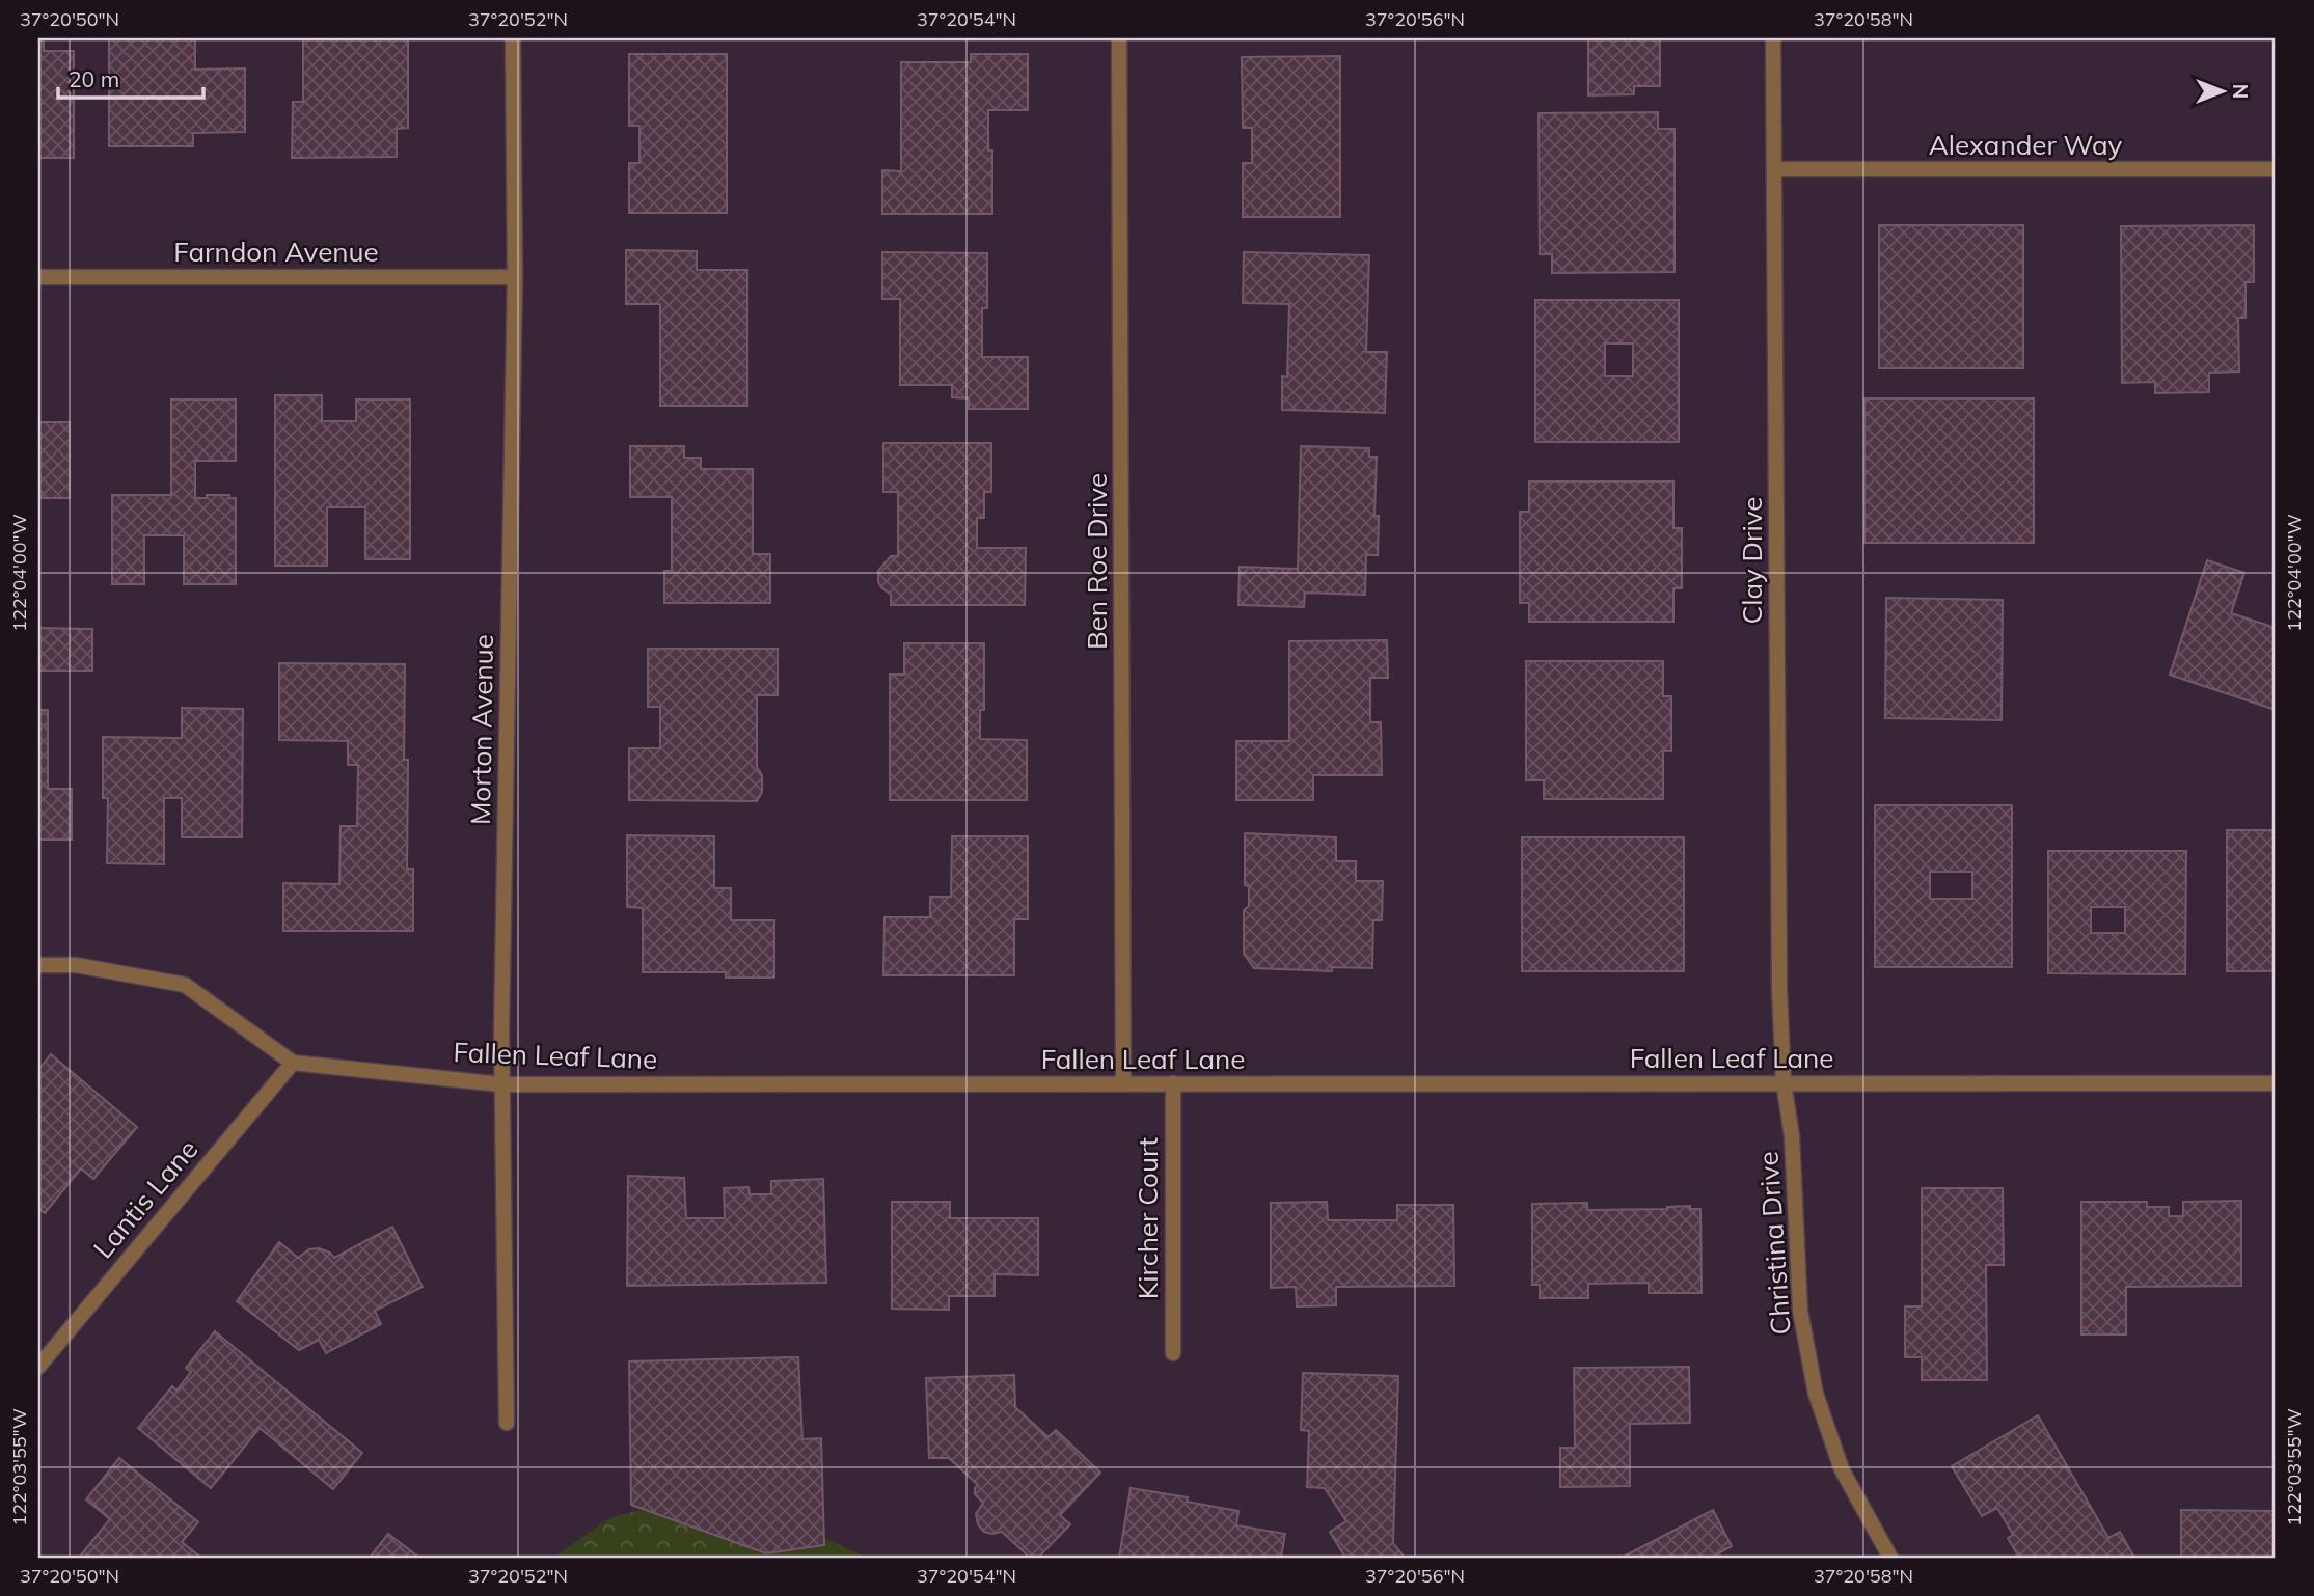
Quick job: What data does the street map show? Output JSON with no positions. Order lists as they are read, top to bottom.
{
  "streets": {
    "street": [
      "Alexander Way",
      "Farndon Avenue",
      "Clay Drive",
      "Ben Roe Drive",
      "Morton Avenue",
      "Fallen Leaf Lane",
      "Lantis Lane",
      "Kircher Court",
      "Christina Drive"
    ]
  },
  "crossings": [
    ["Alexander Way", "Clay Drive"],
    ["Farndon Avenue", "Morton Avenue"],
    ["Clay Drive", "Fallen Leaf Lane"],
    ["Clay Drive", "Christina Drive"],
    ["Ben Roe Drive", "Fallen Leaf Lane"],
    ["Morton Avenue", "Fallen Leaf Lane"],
    ["Fallen Leaf Lane", "Lantis Lane"],
    ["Fallen Leaf Lane", "Kircher Court"],
    ["Fallen Leaf Lane", "Christina Drive"]
  ],
  "scale_bar": "20 m",
  "north": "right",
  "coordinates": [
    "37°20'50\"N",
    "37°20'52\"N",
    "37°20'54\"N",
    "37°20'56\"N",
    "37°20'58\"N",
    "122°04'00\"W",
    "122°03'55\"W"
  ]
}
